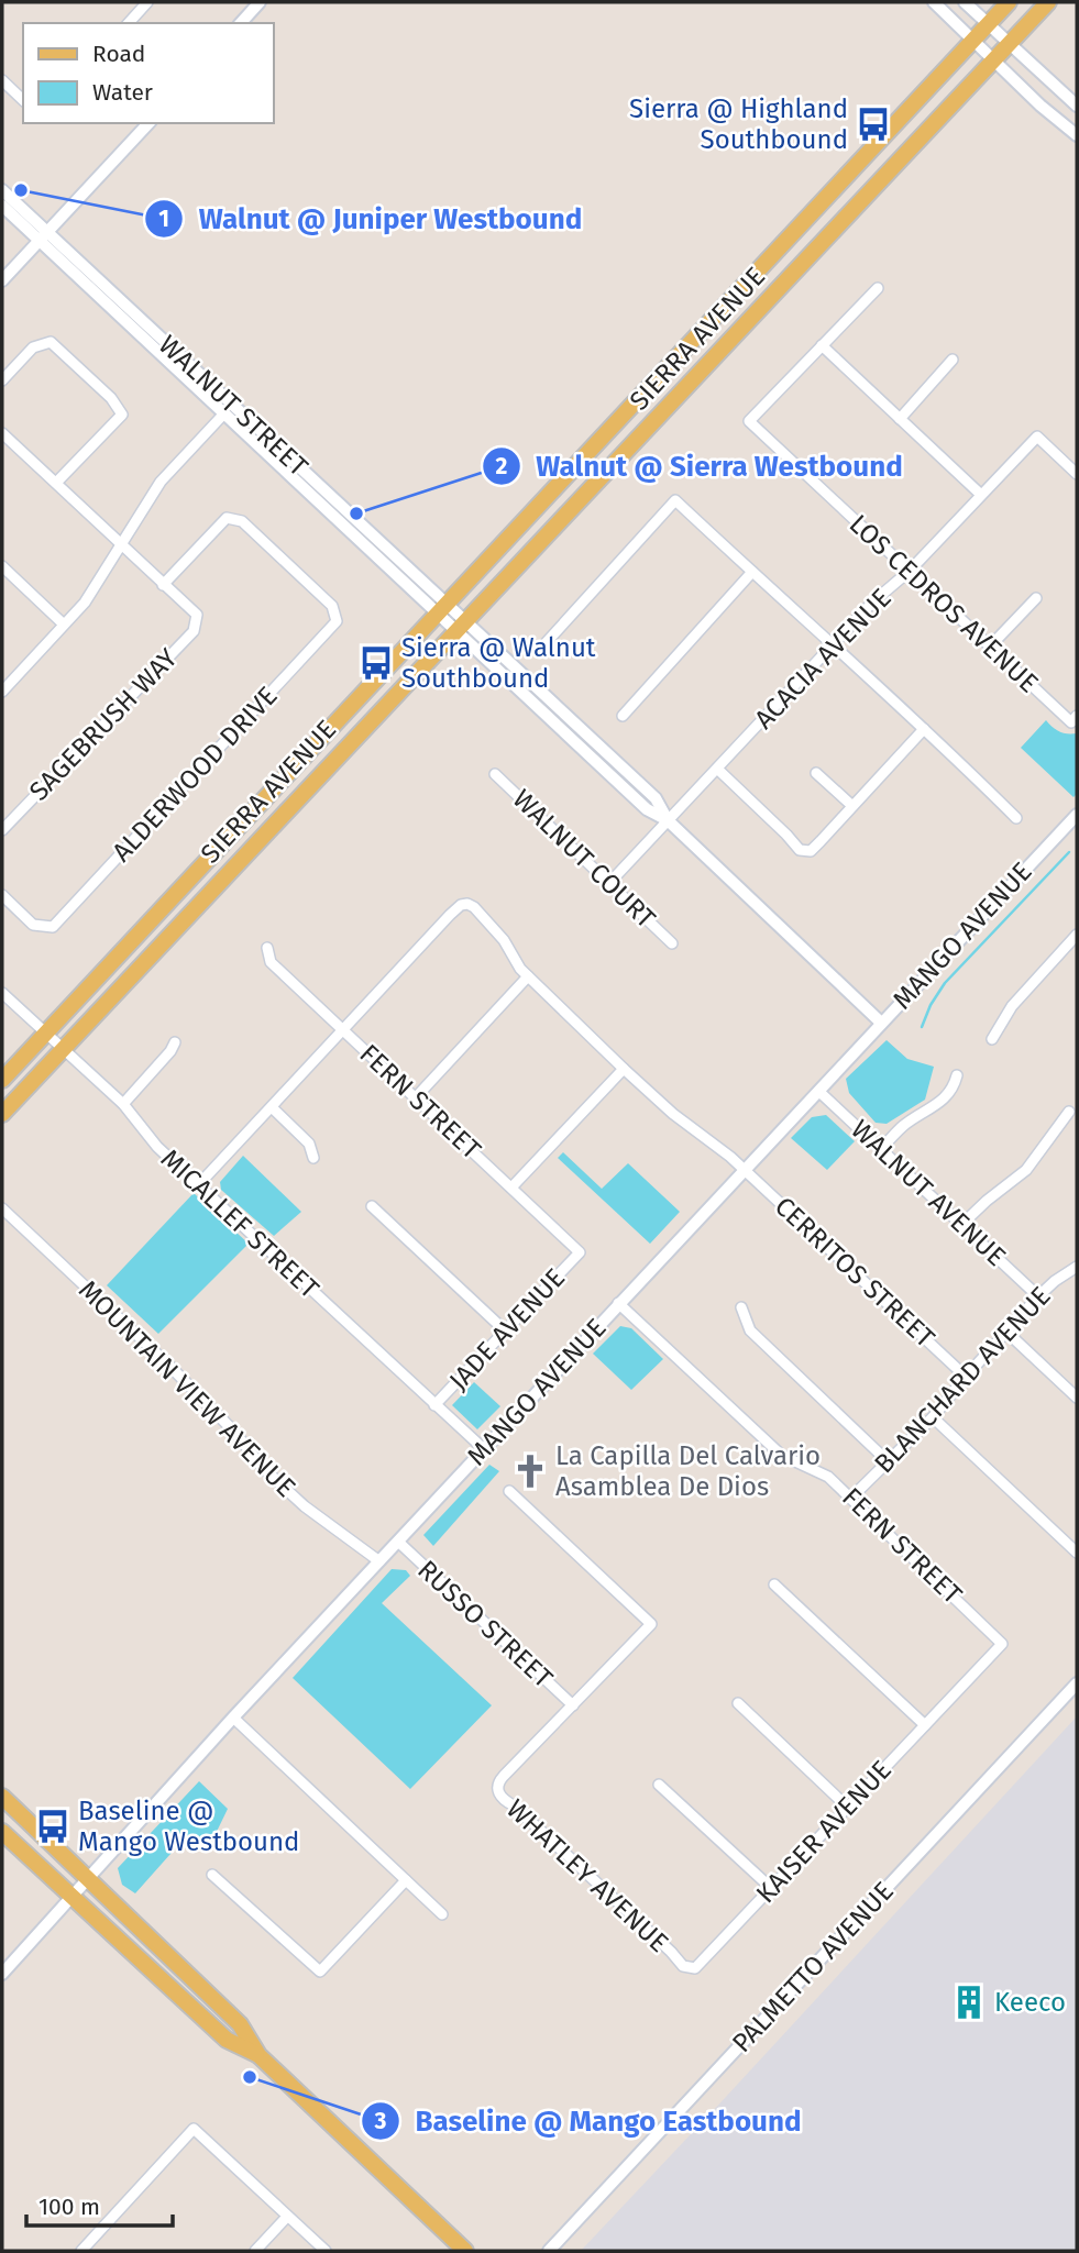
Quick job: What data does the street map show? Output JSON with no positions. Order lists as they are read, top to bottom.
{
  "streets": {
    "main road": ["SIERRA AVENUE"],
    "street": [
      "WALNUT STREET",
      "LOS CEDROS AVENUE",
      "ACACIA AVENUE",
      "SAGEBRUSH WAY",
      "ALDERWOOD DRIVE",
      "WALNUT COURT",
      "MANGO AVENUE",
      "FERN STREET",
      "WALNUT AVENUE",
      "MICALLEF STREET",
      "CERRITOS STREET",
      "JADE AVENUE",
      "BLANCHARD AVENUE",
      "MOUNTAIN VIEW AVENUE",
      "RUSSO STREET",
      "KAISER AVENUE",
      "WHATLEY AVENUE",
      "PALMETTO AVENUE"
    ]
  },
  "crossings": [
    ["SIERRA AVENUE", "WALNUT STREET"],
    ["SIERRA AVENUE", "MICALLEF STREET"],
    ["WALNUT STREET", "ACACIA AVENUE"],
    ["WALNUT STREET", "MANGO AVENUE"],
    ["LOS CEDROS AVENUE", "ACACIA AVENUE"],
    ["ACACIA AVENUE", "WALNUT COURT"],
    ["SAGEBRUSH WAY", "ALDERWOOD DRIVE"],
    ["MANGO AVENUE", "FERN STREET"],
    ["MANGO AVENUE", "WALNUT AVENUE"],
    ["MANGO AVENUE", "MICALLEF STREET"],
    ["MANGO AVENUE", "CERRITOS STREET"],
    ["MANGO AVENUE", "MOUNTAIN VIEW AVENUE"],
    ["MANGO AVENUE", "RUSSO STREET"],
    ["FERN STREET", "JADE AVENUE"],
    ["FERN STREET", "BLANCHARD AVENUE"],
    ["FERN STREET", "KAISER AVENUE"],
    ["WALNUT AVENUE", "BLANCHARD AVENUE"],
    ["MICALLEF STREET", "JADE AVENUE"],
    ["CERRITOS STREET", "BLANCHARD AVENUE"],
    ["RUSSO STREET", "WHATLEY AVENUE"],
    ["KAISER AVENUE", "WHATLEY AVENUE"]
  ],
  "places": {
    "bus stop": ["Sierra @ Highland Southbound", "Sierra @ Walnut Southbound", "Baseline @ Mango Westbound"],
    "other": ["Walnut @ Juniper Westbound", "Walnut @ Sierra Westbound", "Baseline @ Mango Eastbound"],
    "church": ["La Capilla Del Calvario Asamblea De Dios"],
    "building": ["Keeco"]
  },
  "legend": ["Road", "Water"],
  "scale_bar": "100 m"
}
